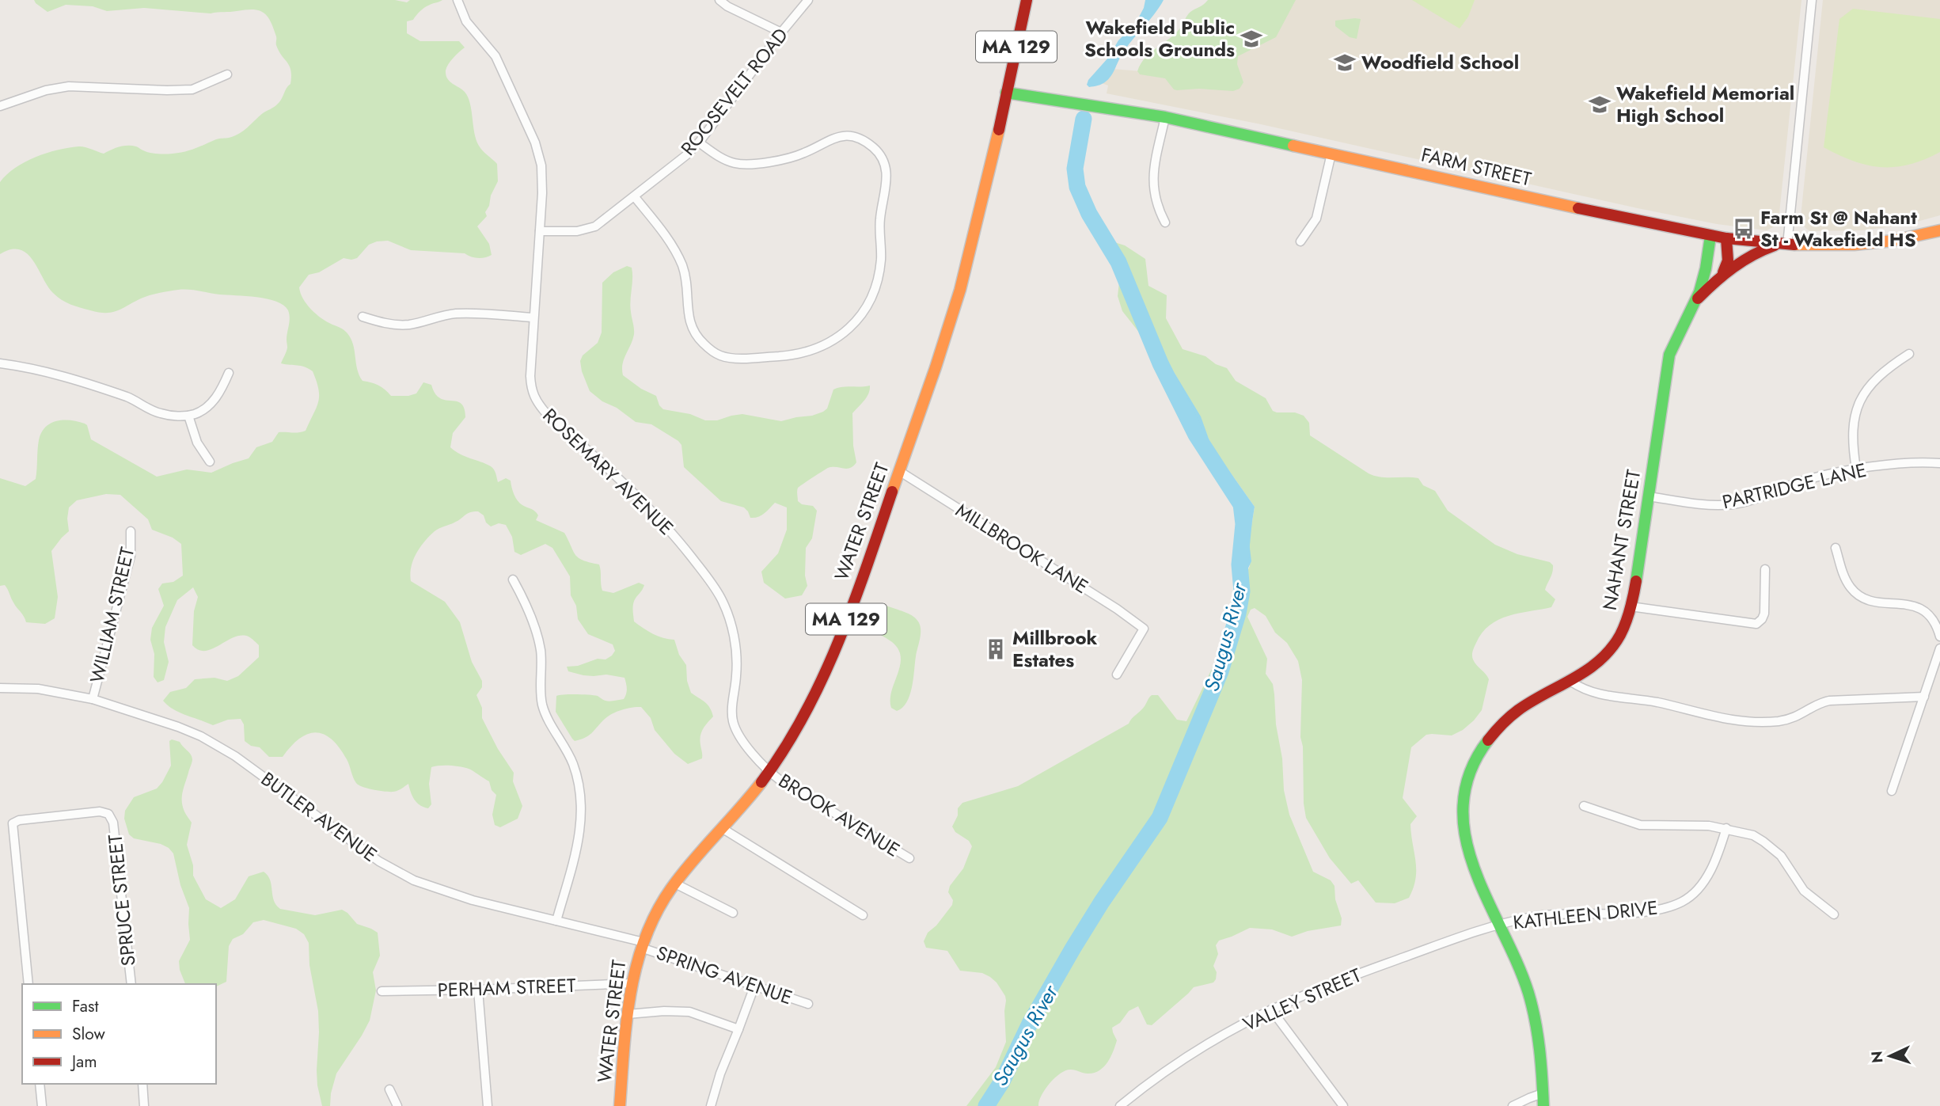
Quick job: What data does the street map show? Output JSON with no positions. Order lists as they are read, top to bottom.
{
  "streets": {
    "main road": [
      "MA 129",
      "FARM STREET",
      "WATER STREET",
      "NAHANT STREET"
    ],
    "street": [
      "ROOSEVELT ROAD",
      "ROSEMARY AVENUE",
      "PARTRIDGE LANE",
      "MILLBROOK LANE",
      "WILLIAM STREET",
      "BROOK AVENUE",
      "BUTLER AVENUE",
      "SPRUCE STREET",
      "KATHLEEN DRIVE",
      "SPRING AVENUE",
      "PERHAM STREET",
      "VALLEY STREET"
    ]
  },
  "crossings": [
    ["ROOSEVELT ROAD", "ROSEMARY AVENUE"],
    ["FARM STREET", "WATER STREET"],
    ["FARM STREET", "NAHANT STREET"],
    ["ROSEMARY AVENUE", "WATER STREET"],
    ["ROSEMARY AVENUE", "BROOK AVENUE"],
    ["PARTRIDGE LANE", "NAHANT STREET"],
    ["WATER STREET", "MILLBROOK LANE"],
    ["WATER STREET", "BROOK AVENUE"],
    ["WATER STREET", "BUTLER AVENUE"],
    ["WATER STREET", "SPRING AVENUE"],
    ["WATER STREET", "PERHAM STREET"],
    ["NAHANT STREET", "KATHLEEN DRIVE"],
    ["NAHANT STREET", "VALLEY STREET"],
    ["WILLIAM STREET", "BUTLER AVENUE"],
    ["BUTLER AVENUE", "SPRING AVENUE"],
    ["KATHLEEN DRIVE", "VALLEY STREET"]
  ],
  "water": ["Saugus River"],
  "places": {
    "school or university": ["Wakefield Public Schools Grounds", "Woodfield School", "Wakefield Memorial High School"],
    "bus stop": ["Farm St @ Nahant St - Wakefield HS"],
    "building": ["Millbrook Estates"]
  },
  "legend": ["Fast", "Slow", "Jam"],
  "north": "left"
}
